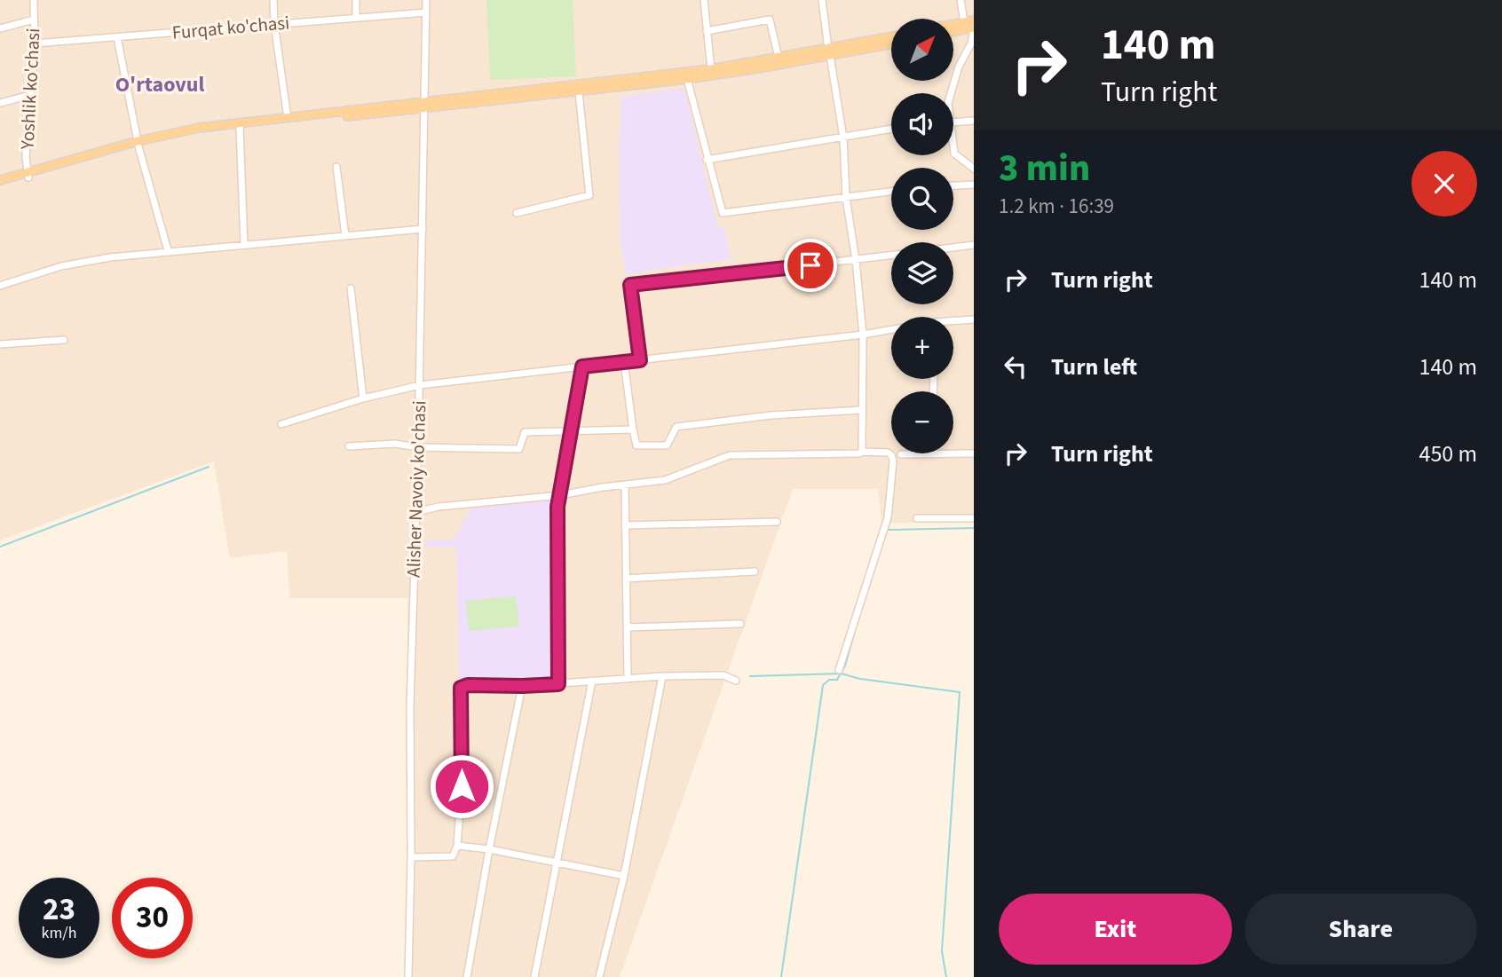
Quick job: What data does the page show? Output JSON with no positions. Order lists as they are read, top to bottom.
{
  "streets": {
    "street": ["Furqat ko'chasi", "Yoshlik ko'chasi", "Alisher Navoiy ko'chasi"]
  },
  "crossings": [
    ["Furqat ko'chasi", "Yoshlik ko'chasi"],
    ["Furqat ko'chasi", "Alisher Navoiy ko'chasi"]
  ],
  "districts": ["O'rtaovul"],
  "north": "top right",
  "page": {
    "turn": ["140 m", "Turn right"],
    "map_buttons": ["+", "−"],
    "heading": ["3 min", "1.2 km · 16:39"],
    "list": [
      {
        "name": "Turn right",
        "value": "140 m"
      },
      {
        "name": "Turn left",
        "value": "140 m"
      },
      {
        "name": "Turn right",
        "value": "450 m"
      }
    ],
    "speed": "23 km/h",
    "limit": "30",
    "buttons": ["Exit", "Share"]
  }
}
